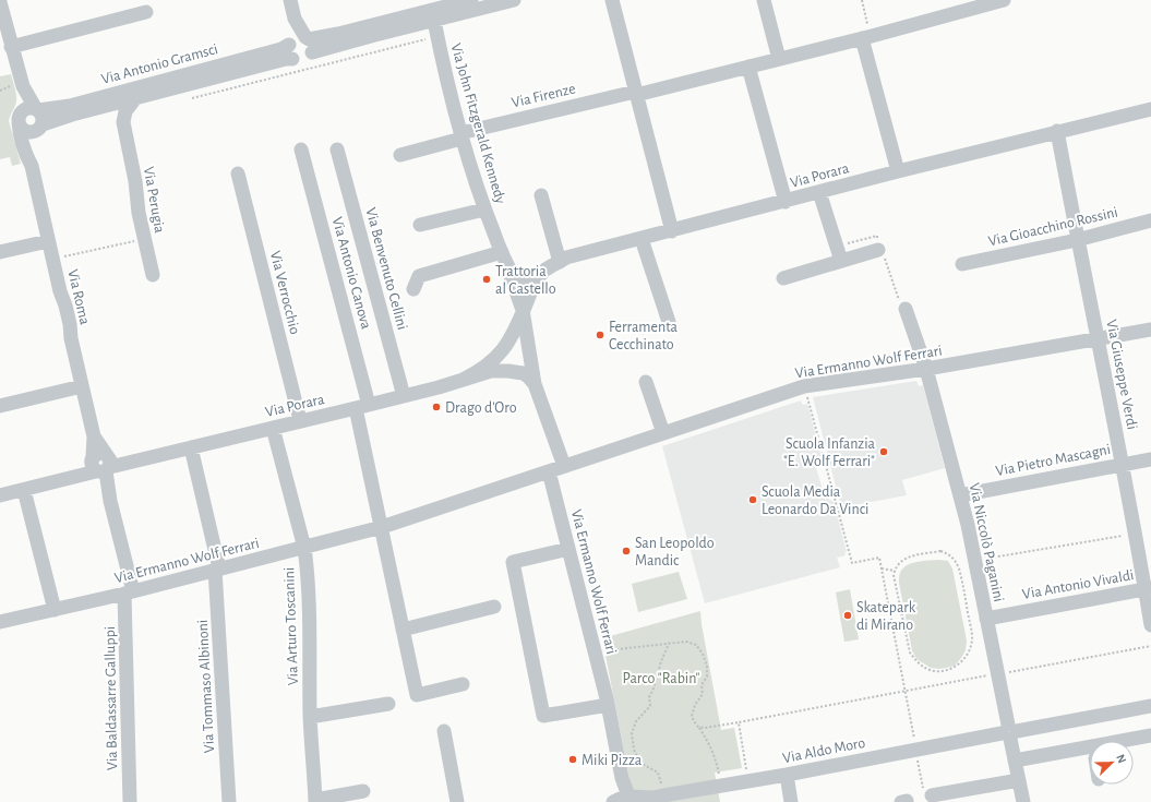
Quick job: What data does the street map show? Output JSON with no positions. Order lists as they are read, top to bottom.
{
  "streets": {
    "street": [
      "Via Antonio Gramsci",
      "Via Firenze",
      "Via John Fitzgerald Kennedy",
      "Via Porara",
      "Via Perugia",
      "Via Gioacchino Rossini",
      "Via Benvenuto Cellini",
      "Via Antonio Canova",
      "Via Verrocchio",
      "Via Roma",
      "Via Ermanno Wolf Ferrari",
      "Via Giuseppe Verdi",
      "Via Pietro Mascagni",
      "Via Niccolò Paganini",
      "Via Antonio Vivaldi",
      "Via Arturo Toscanini",
      "Via Tommaso Albinoni",
      "Via Baldassarre Galluppi",
      "Via Aldo Moro"
    ]
  },
  "crossings": [
    ["Via Antonio Gramsci", "Via John Fitzgerald Kennedy"],
    ["Via Antonio Gramsci", "Via Perugia"],
    ["Via Antonio Gramsci", "Via Roma"],
    ["Via Firenze", "Via John Fitzgerald Kennedy"],
    ["Via John Fitzgerald Kennedy", "Via Porara"],
    ["Via Porara", "Via Benvenuto Cellini"],
    ["Via Porara", "Via Antonio Canova"],
    ["Via Porara", "Via Verrocchio"],
    ["Via Porara", "Via Roma"],
    ["Via Porara", "Via Giuseppe Verdi"],
    ["Via Porara", "Via Arturo Toscanini"],
    ["Via Porara", "Via Tommaso Albinoni"],
    ["Via Porara", "Via Baldassarre Galluppi"],
    ["Via Gioacchino Rossini", "Via Giuseppe Verdi"],
    ["Via Roma", "Via Baldassarre Galluppi"],
    ["Via Ermanno Wolf Ferrari", "Via Giuseppe Verdi"],
    ["Via Ermanno Wolf Ferrari", "Via Niccolò Paganini"],
    ["Via Ermanno Wolf Ferrari", "Via Arturo Toscanini"],
    ["Via Ermanno Wolf Ferrari", "Via Tommaso Albinoni"],
    ["Via Ermanno Wolf Ferrari", "Via Baldassarre Galluppi"],
    ["Via Ermanno Wolf Ferrari", "Via Aldo Moro"],
    ["Via Giuseppe Verdi", "Via Pietro Mascagni"],
    ["Via Giuseppe Verdi", "Via Antonio Vivaldi"],
    ["Via Pietro Mascagni", "Via Niccolò Paganini"],
    ["Via Niccolò Paganini", "Via Antonio Vivaldi"],
    ["Via Niccolò Paganini", "Via Aldo Moro"]
  ],
  "parks": ["Parco \"Rabin\""],
  "places": [
    "Trattoria al Castello",
    "Ferramenta Cecchinato",
    "Drago d'Oro",
    "Scuola Infanzia \"E. Wolf Ferrari\"",
    "Scuola Media Leonardo Da Vinci",
    "San Leopoldo Mandic",
    "Skatepark di Mirano",
    "Miki Pizza"
  ],
  "north": "top right"
}
